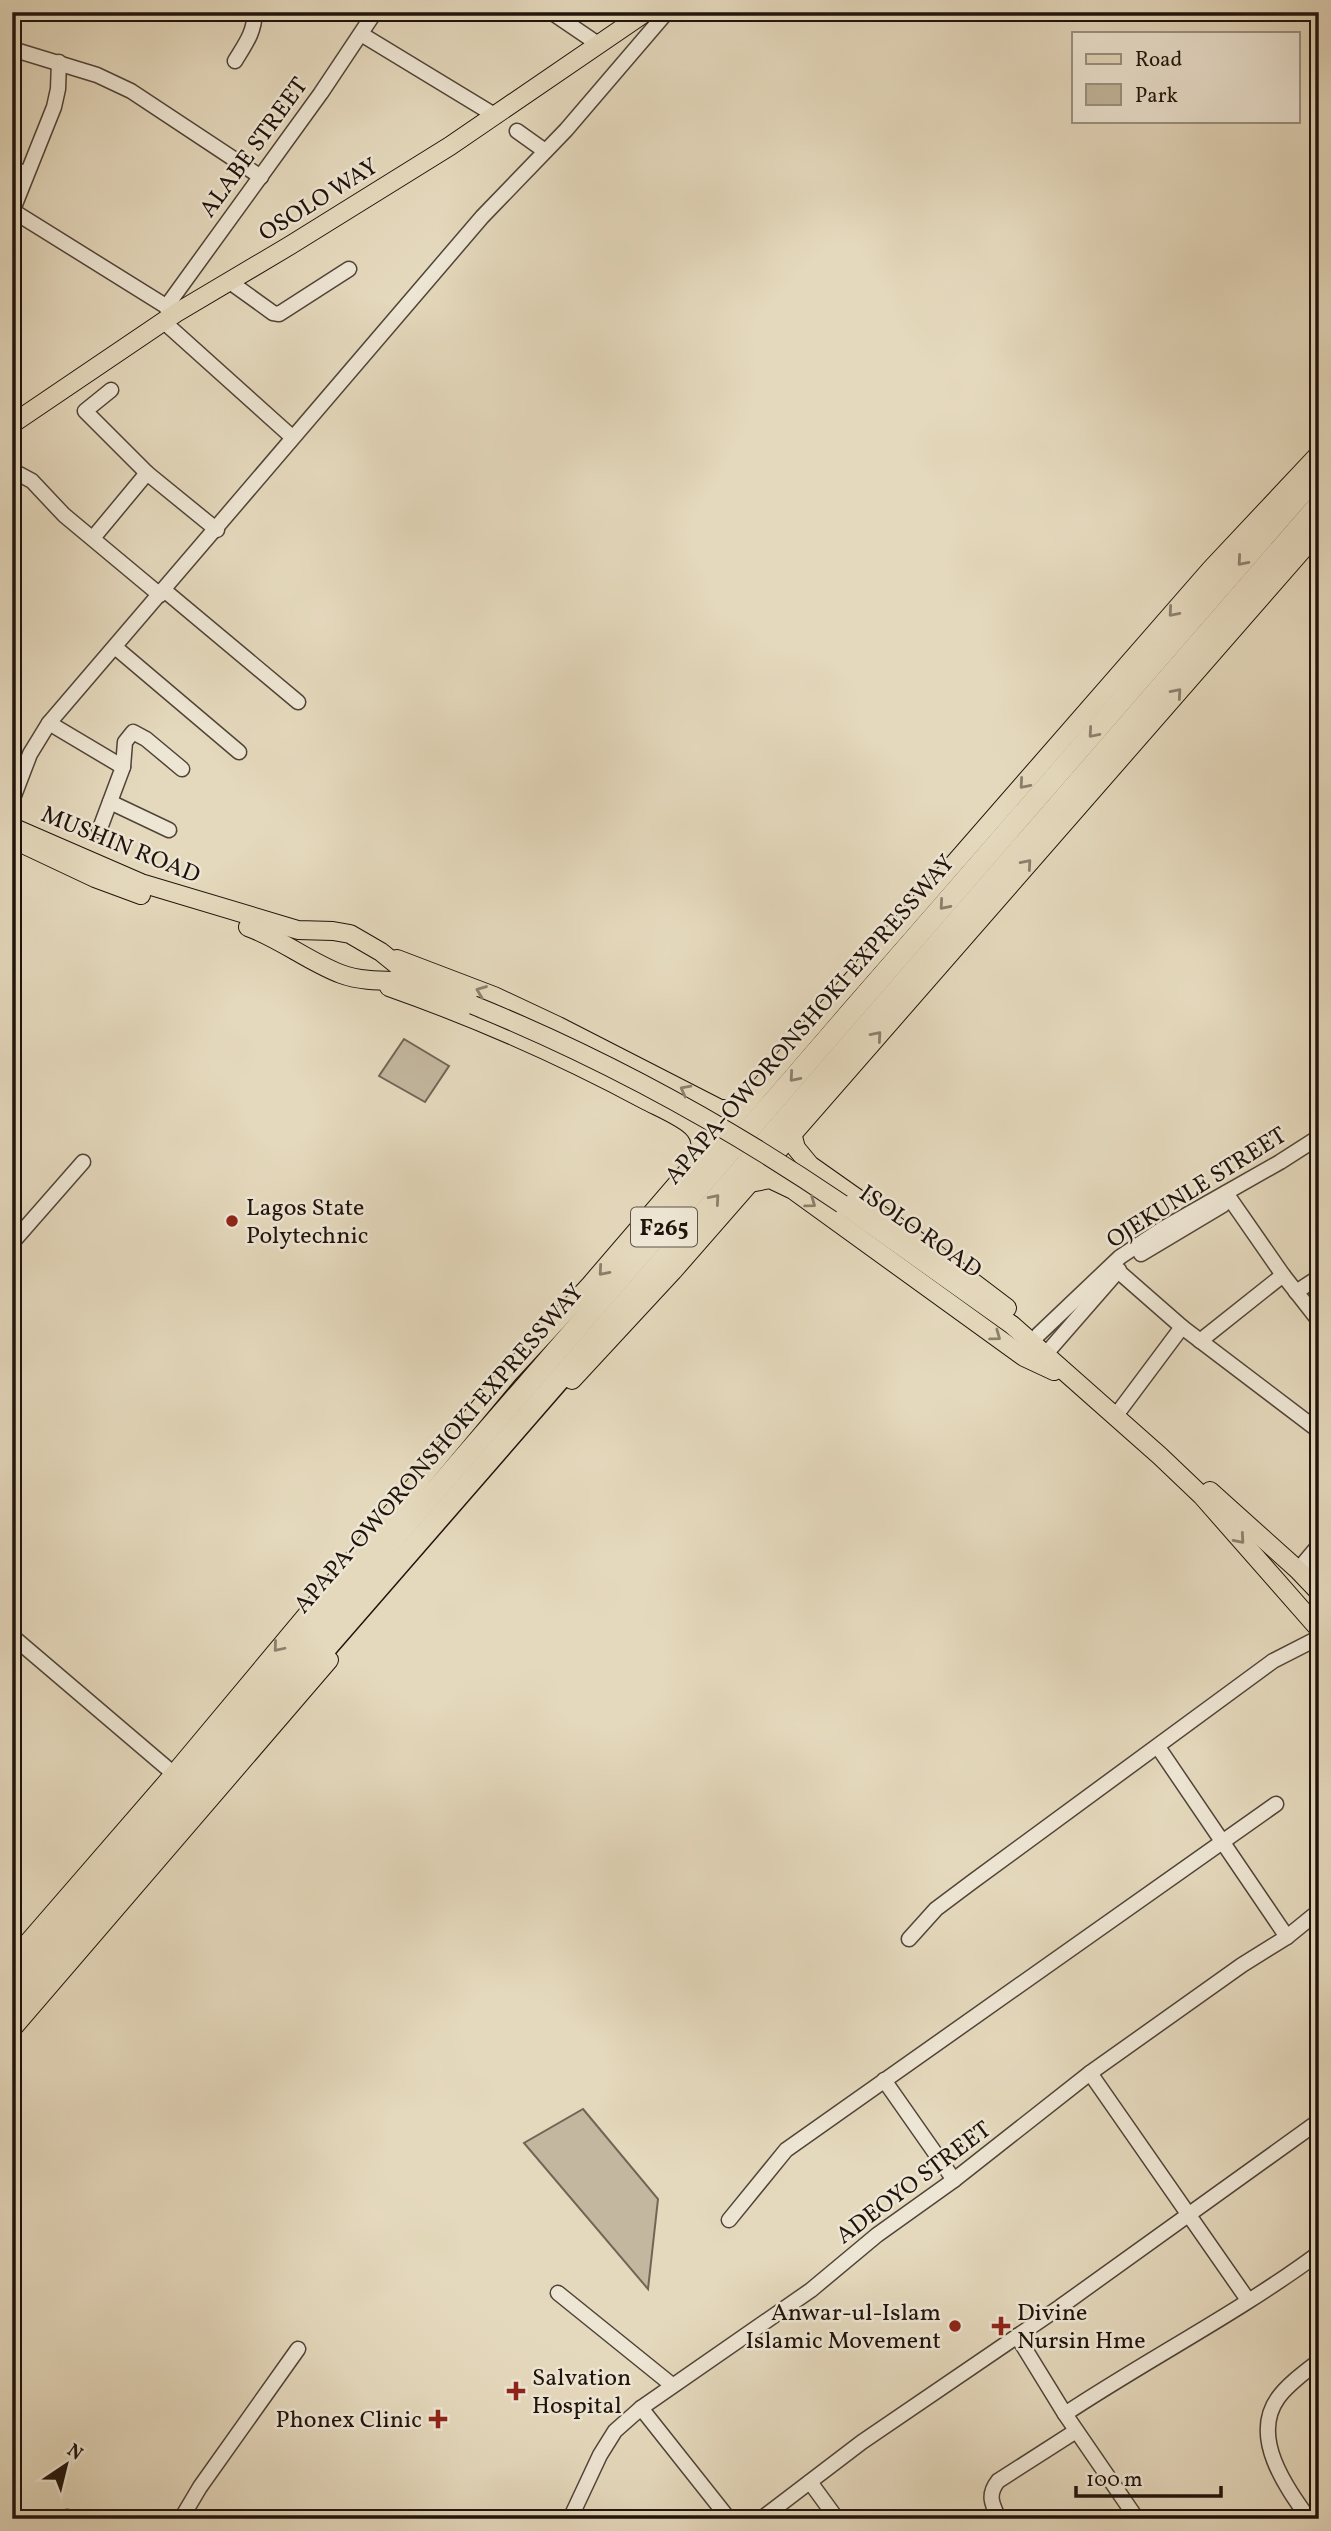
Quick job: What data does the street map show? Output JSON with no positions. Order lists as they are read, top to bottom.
{
  "streets": {
    "highway": ["APAPA-OWORONSHOKI EXPRESSWAY", "F265"],
    "main road": ["OSOLO WAY", "MUSHIN ROAD", "ISOLO ROAD"],
    "street": ["ALABE STREET", "OJEKUNLE STREET", "ADEOYO STREET"]
  },
  "crossings": [
    ["ALABE STREET", "OSOLO WAY"]
  ],
  "places": {
    "other": ["Lagos State Polytechnic", "Anwar-ul-Islam Islamic Movement"],
    "health": ["Divine Nursin Hme", "Salvation Hospital", "Phonex Clinic"]
  },
  "legend": ["Road", "Park"],
  "scale_bar": "100 m",
  "north": "top right"
}
